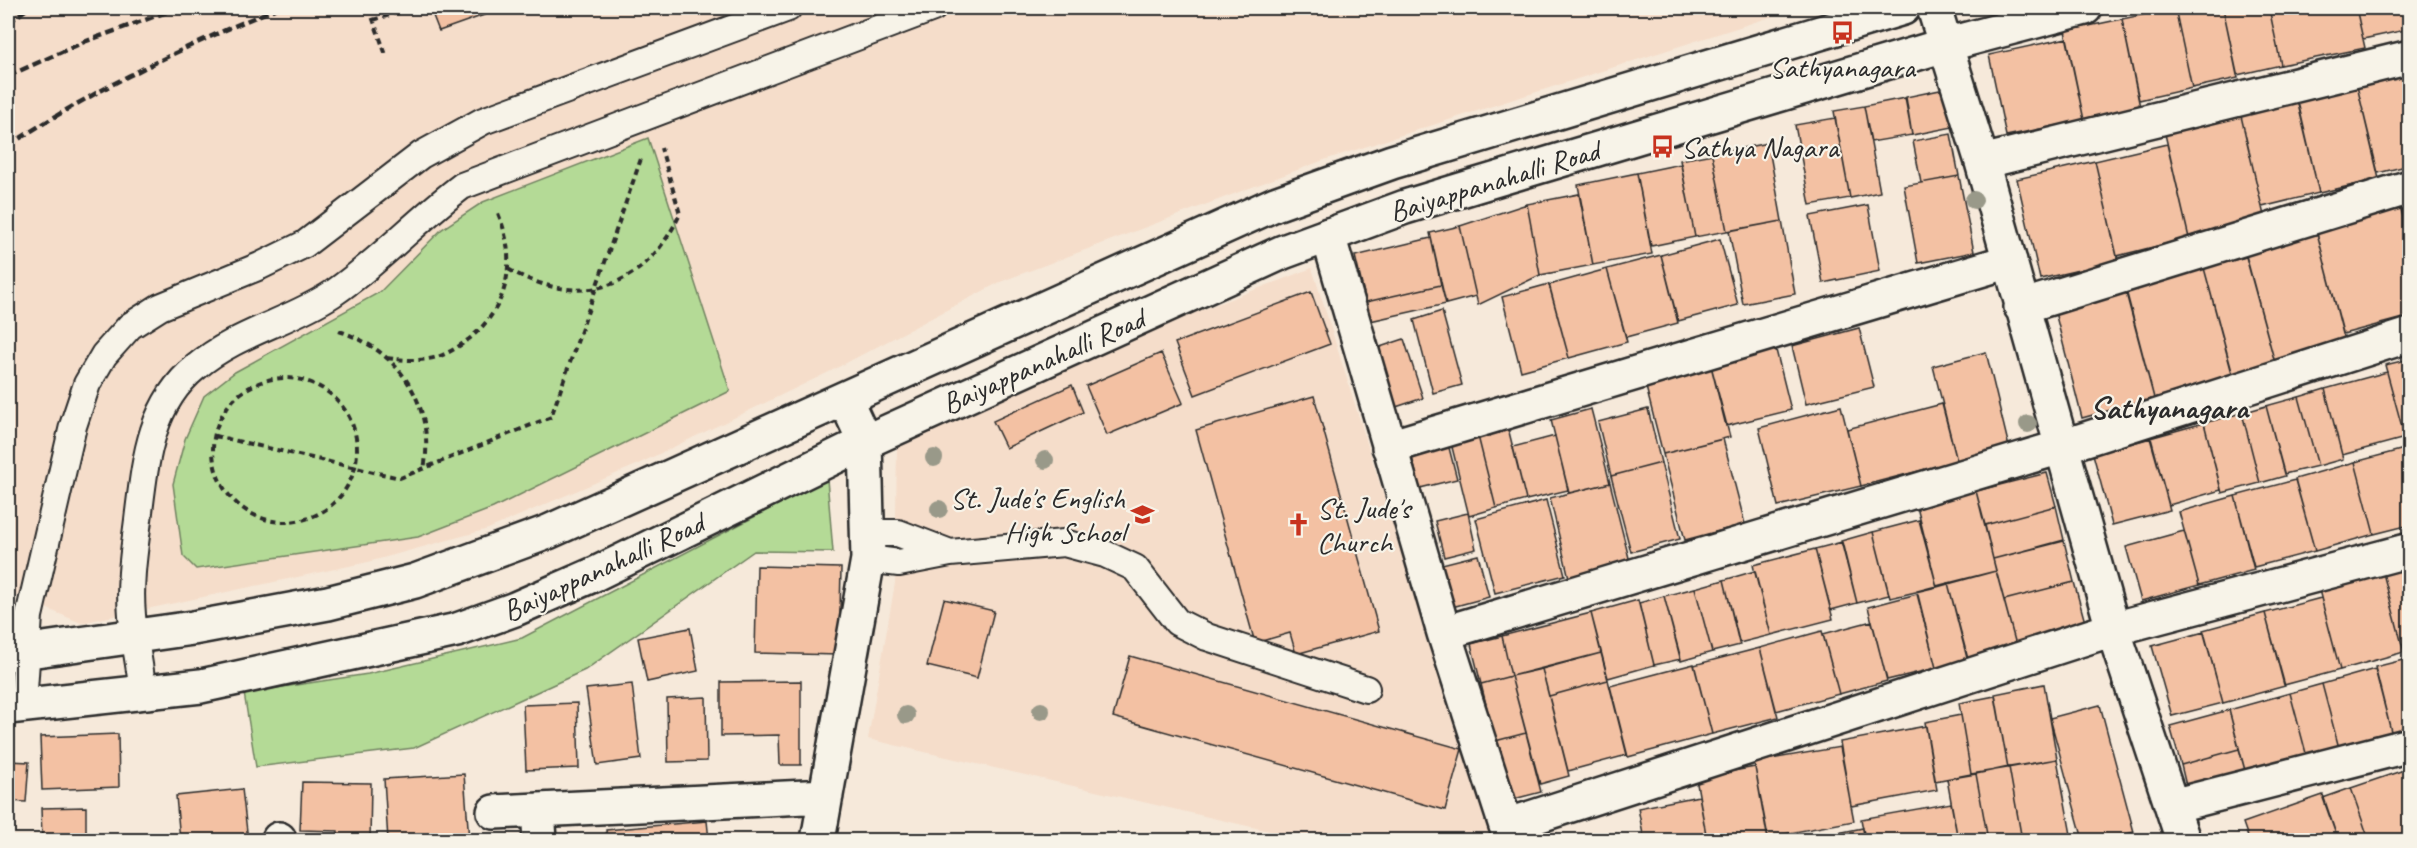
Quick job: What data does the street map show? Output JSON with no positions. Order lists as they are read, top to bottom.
{
  "streets": {
    "street": ["Baiyappanahalli Road"]
  },
  "districts": ["Sathyanagara"],
  "places": {
    "bus stop": ["Sathyanagara", "Sathya Nagara"],
    "school or university": ["St. Jude's English High School"],
    "church": ["St. Jude's Church"]
  }
}
